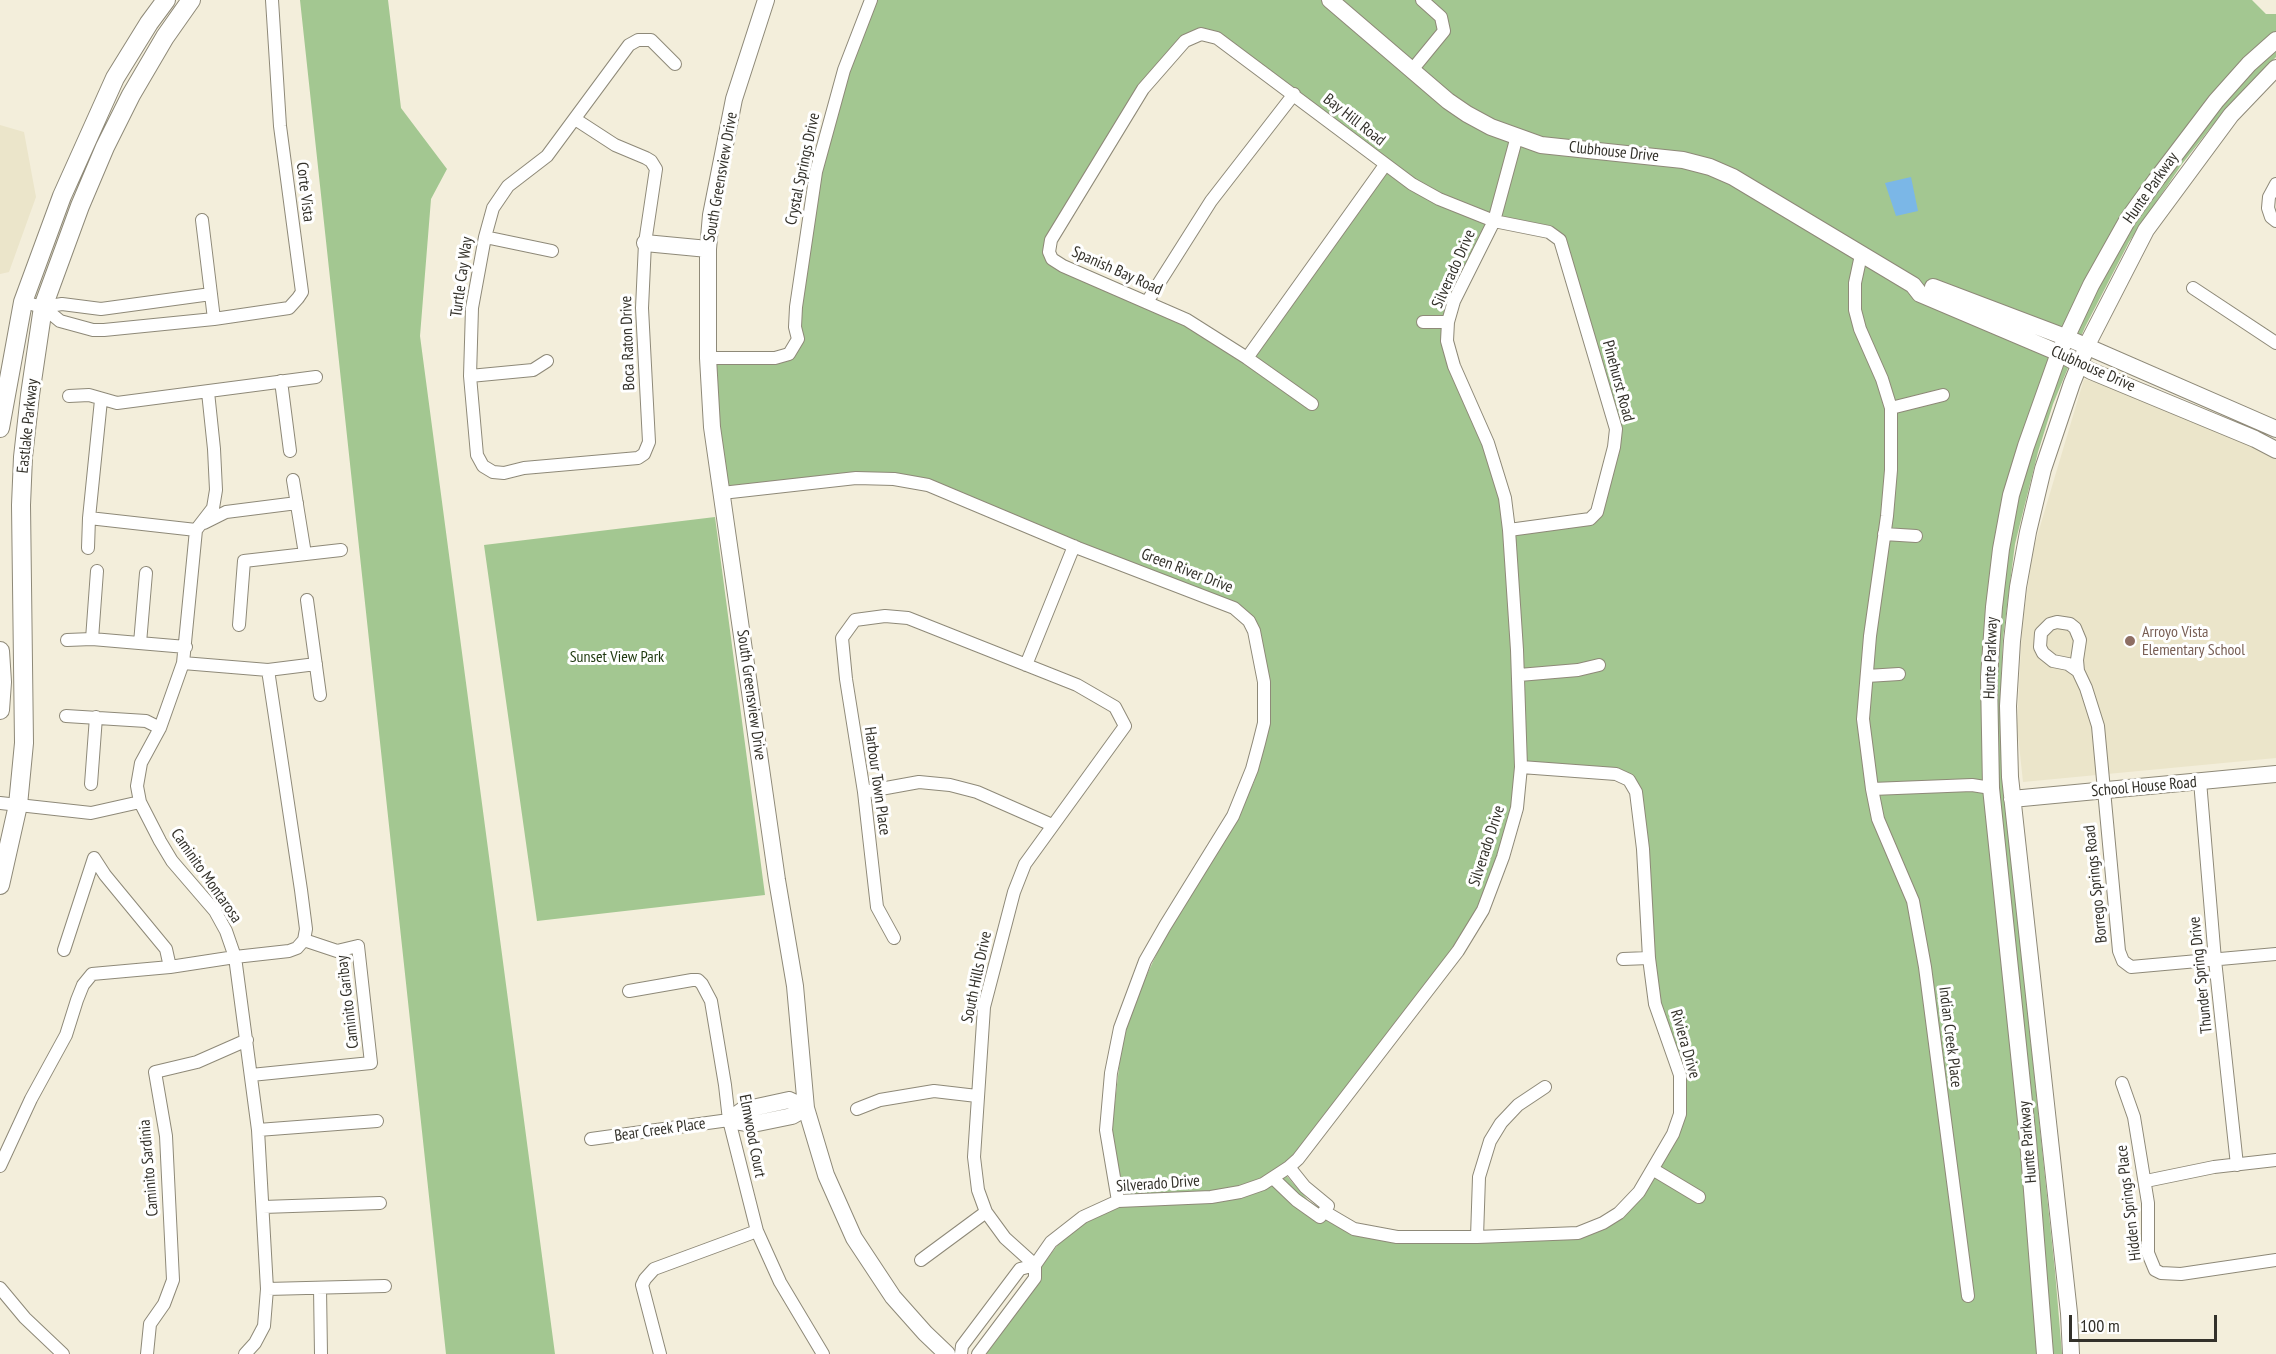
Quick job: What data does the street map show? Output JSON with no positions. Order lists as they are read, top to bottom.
{
  "streets": {
    "main road": ["Eastlake Parkway"],
    "street": [
      "Bay Hill Road",
      "Clubhouse Drive",
      "Crystal Springs Drive",
      "South Greensview Drive",
      "Hunte Parkway",
      "Corte Vista",
      "Silverado Drive",
      "Spanish Bay Road",
      "Turtle Cay Way",
      "Boca Raton Drive",
      "Pinehurst Road",
      "Green River Drive",
      "Harbour Town Place",
      "School House Road",
      "Caminito Montarosa",
      "Borrego Springs Road",
      "Thunder Spring Drive",
      "South Hills Drive",
      "Caminito Garibay",
      "Indian Creek Place",
      "Riviera Drive",
      "Bear Creek Place",
      "Elmwood Court",
      "Caminito Sardinia",
      "Hidden Springs Place"
    ]
  },
  "crossings": [
    ["Bay Hill Road", "Silverado Drive"],
    ["Bay Hill Road", "Spanish Bay Road"],
    ["Bay Hill Road", "Pinehurst Road"],
    ["Clubhouse Drive", "Hunte Parkway"],
    ["Clubhouse Drive", "Silverado Drive"],
    ["Clubhouse Drive", "Indian Creek Place"],
    ["Crystal Springs Drive", "South Greensview Drive"],
    ["South Greensview Drive", "Green River Drive"],
    ["South Greensview Drive", "Bear Creek Place"],
    ["Hunte Parkway", "School House Road"],
    ["Corte Vista", "Eastlake Parkway"],
    ["Silverado Drive", "Pinehurst Road"],
    ["Silverado Drive", "Green River Drive"],
    ["Silverado Drive", "South Hills Drive"],
    ["Silverado Drive", "Riviera Drive"],
    ["Turtle Cay Way", "Boca Raton Drive"],
    ["Harbour Town Place", "South Hills Drive"],
    ["School House Road", "Borrego Springs Road"],
    ["School House Road", "Thunder Spring Drive"],
    ["Caminito Montarosa", "Caminito Garibay"],
    ["Caminito Montarosa", "Caminito Sardinia"],
    ["Borrego Springs Road", "Thunder Spring Drive"],
    ["Bear Creek Place", "Elmwood Court"]
  ],
  "parks": ["Sunset View Park"],
  "places": ["Arroyo Vista Elementary School"],
  "scale_bar": "100 m"
}
